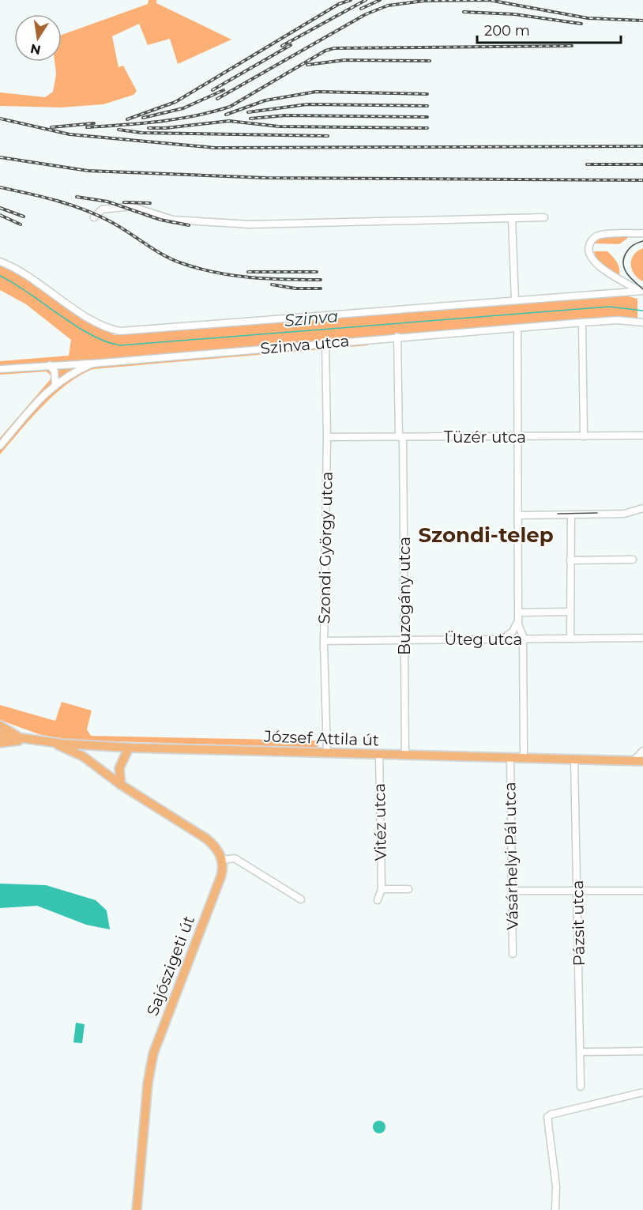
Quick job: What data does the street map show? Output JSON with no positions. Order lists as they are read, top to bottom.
{
  "streets": {
    "main road": ["József Attila út", "Sajószigeti út"],
    "street": [
      "Szinva utca",
      "Tüzér utca",
      "Szondi György utca",
      "Buzogány utca",
      "Üteg utca",
      "Vitéz utca",
      "Vásárhelyi Pál utca",
      "Pázsit utca"
    ]
  },
  "crossings": [
    ["Szinva utca", "Szondi György utca"],
    ["Szinva utca", "Buzogány utca"],
    ["Tüzér utca", "Szondi György utca"],
    ["Tüzér utca", "Buzogány utca"],
    ["Szondi György utca", "Üteg utca"],
    ["Szondi György utca", "József Attila út"],
    ["Buzogány utca", "Üteg utca"],
    ["Buzogány utca", "József Attila út"],
    ["József Attila út", "Vitéz utca"],
    ["József Attila út", "Vásárhelyi Pál utca"],
    ["József Attila út", "Pázsit utca"]
  ],
  "districts": ["Szondi-telep"],
  "water": ["Szinva"],
  "scale_bar": "200 m",
  "north": "bottom"
}
